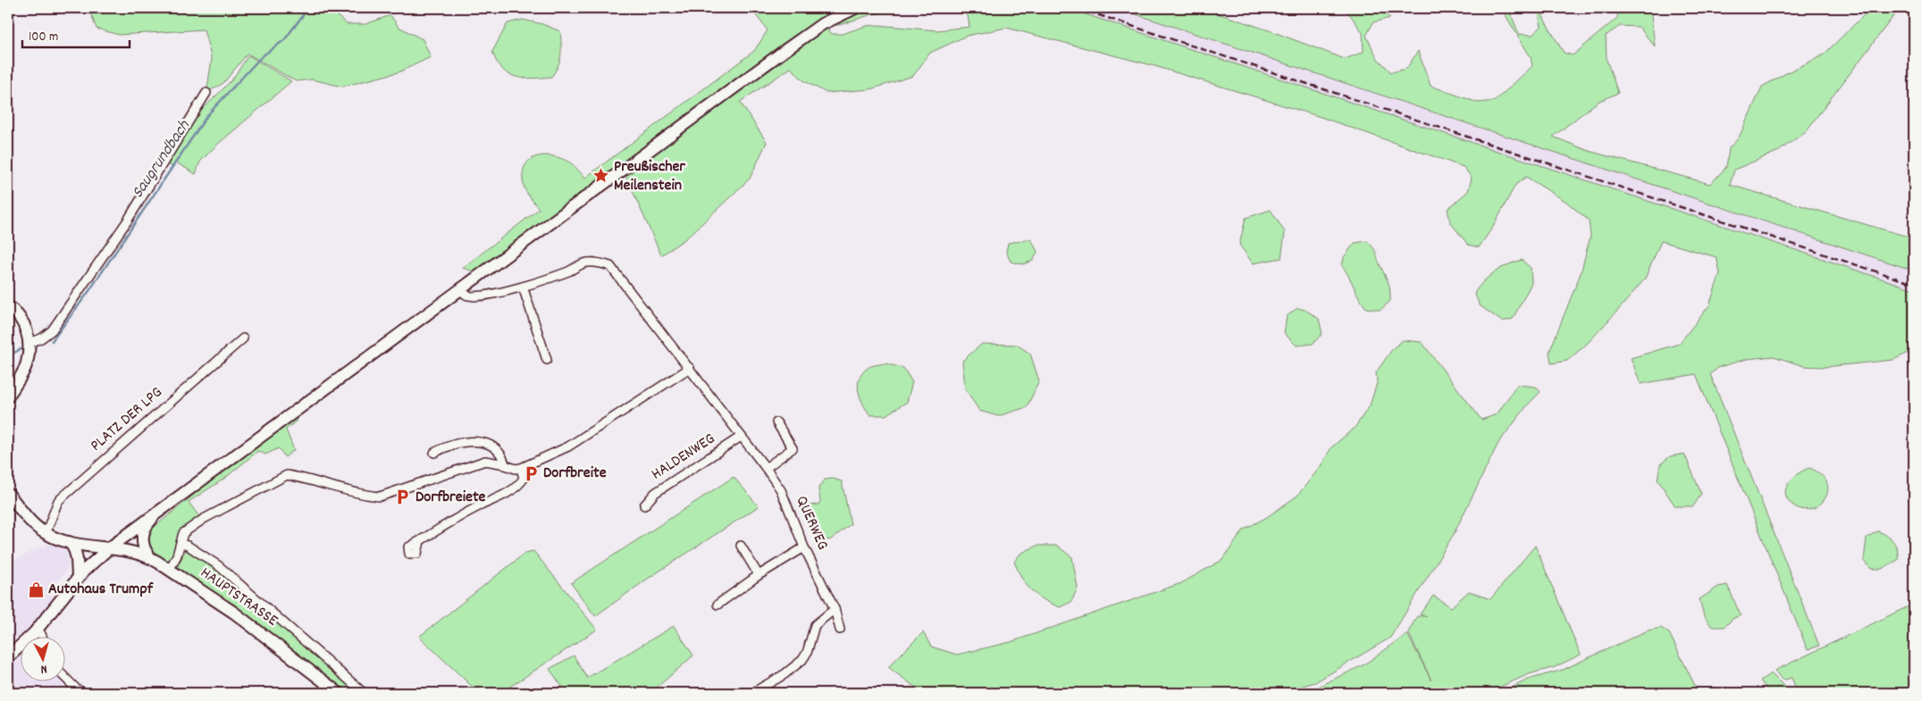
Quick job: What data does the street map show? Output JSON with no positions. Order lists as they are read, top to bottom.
{
  "streets": {
    "main road": ["HAUPTSTRASSE"],
    "street": ["PLATZ DER LPG", "HALDENWEG", "QUERWEG"]
  },
  "crossings": [
    ["HALDENWEG", "QUERWEG"]
  ],
  "water": ["Saugrundbach"],
  "places": {
    "place": ["Preußischer Meilenstein"],
    "parking": ["Dorfbreite", "Dorfbreiete"],
    "shop": ["Autohaus Trumpf"]
  },
  "scale_bar": "100 m",
  "north": "bottom"
}
